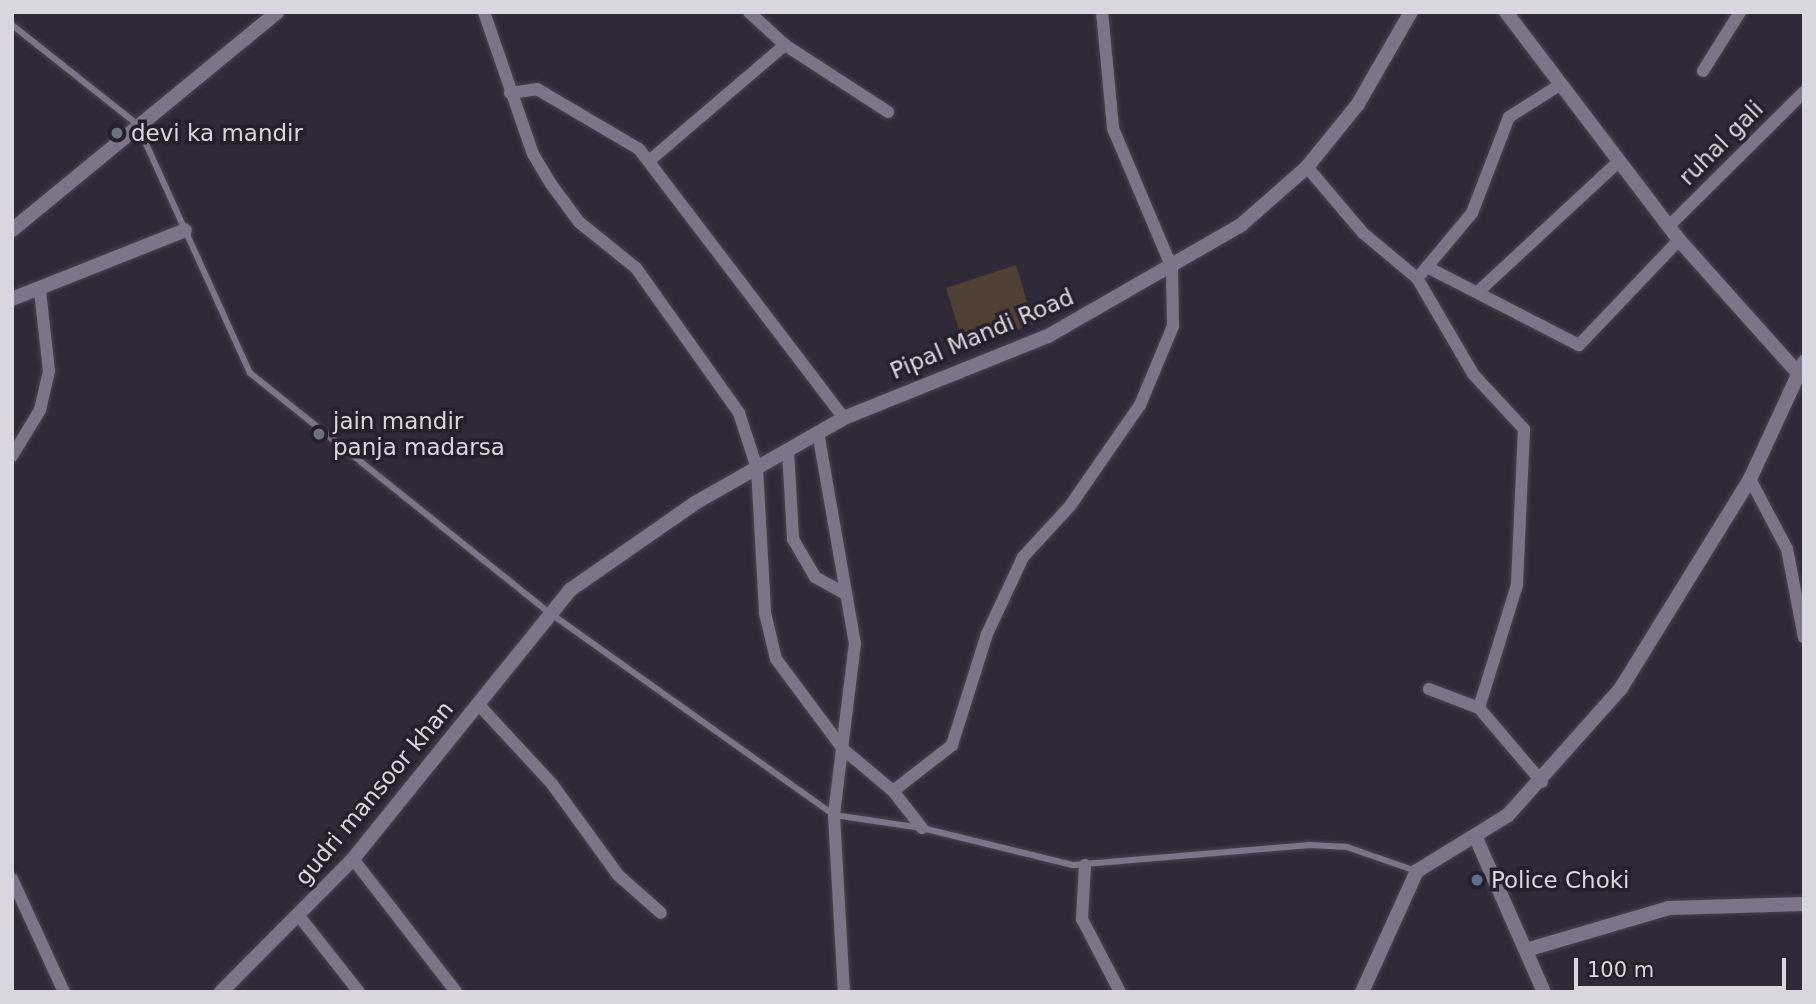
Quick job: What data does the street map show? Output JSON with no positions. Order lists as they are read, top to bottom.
{
  "streets": {
    "street": ["ruhal gali", "Pipal Mandi Road", "gudri mansoor khan"]
  },
  "crossings": [
    ["Pipal Mandi Road", "gudri mansoor khan"]
  ],
  "places": ["devi ka mandir", "jain mandir panja madarsa", "Police Choki"],
  "scale_bar": "100 m"
}
